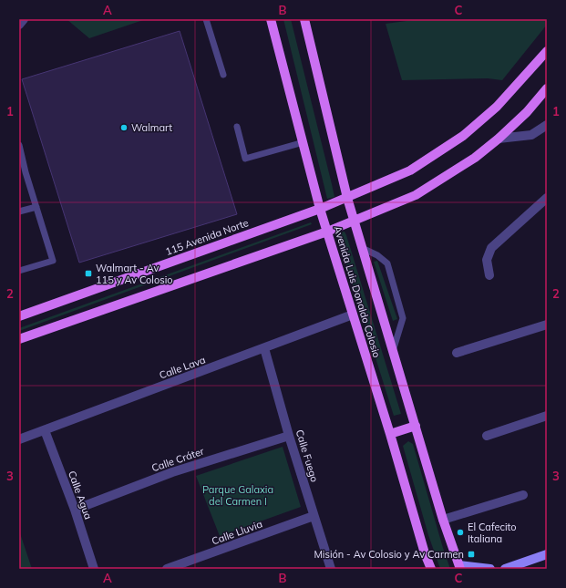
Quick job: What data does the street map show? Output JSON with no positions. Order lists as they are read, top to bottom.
{
  "streets": {
    "main road": ["115 Avenida Norte", "Avenida Luis Donaldo Colosio"],
    "street": [
      "Calle Lava",
      "Calle Fuego",
      "Calle Cráter",
      "Calle Agua",
      "Calle Lluvia"
    ]
  },
  "crossings": [
    ["115 Avenida Norte", "Avenida Luis Donaldo Colosio"],
    ["Avenida Luis Donaldo Colosio", "Calle Lava"],
    ["Calle Lava", "Calle Fuego"],
    ["Calle Lava", "Calle Agua"],
    ["Calle Fuego", "Calle Cráter"],
    ["Calle Fuego", "Calle Lluvia"],
    ["Calle Cráter", "Calle Agua"]
  ],
  "parks": ["Parque Galaxia del Carmen I"],
  "places": {
    "other": ["Walmart", "El Cafecito Italiana"],
    "transit": ["Walmart - Av 115 y Av Colosio", "Misión - Av Colosio y Av Carmen"]
  },
  "grid": {
    "columns": ["A", "B", "C"],
    "rows": ["1", "2", "3"]
  }
}
